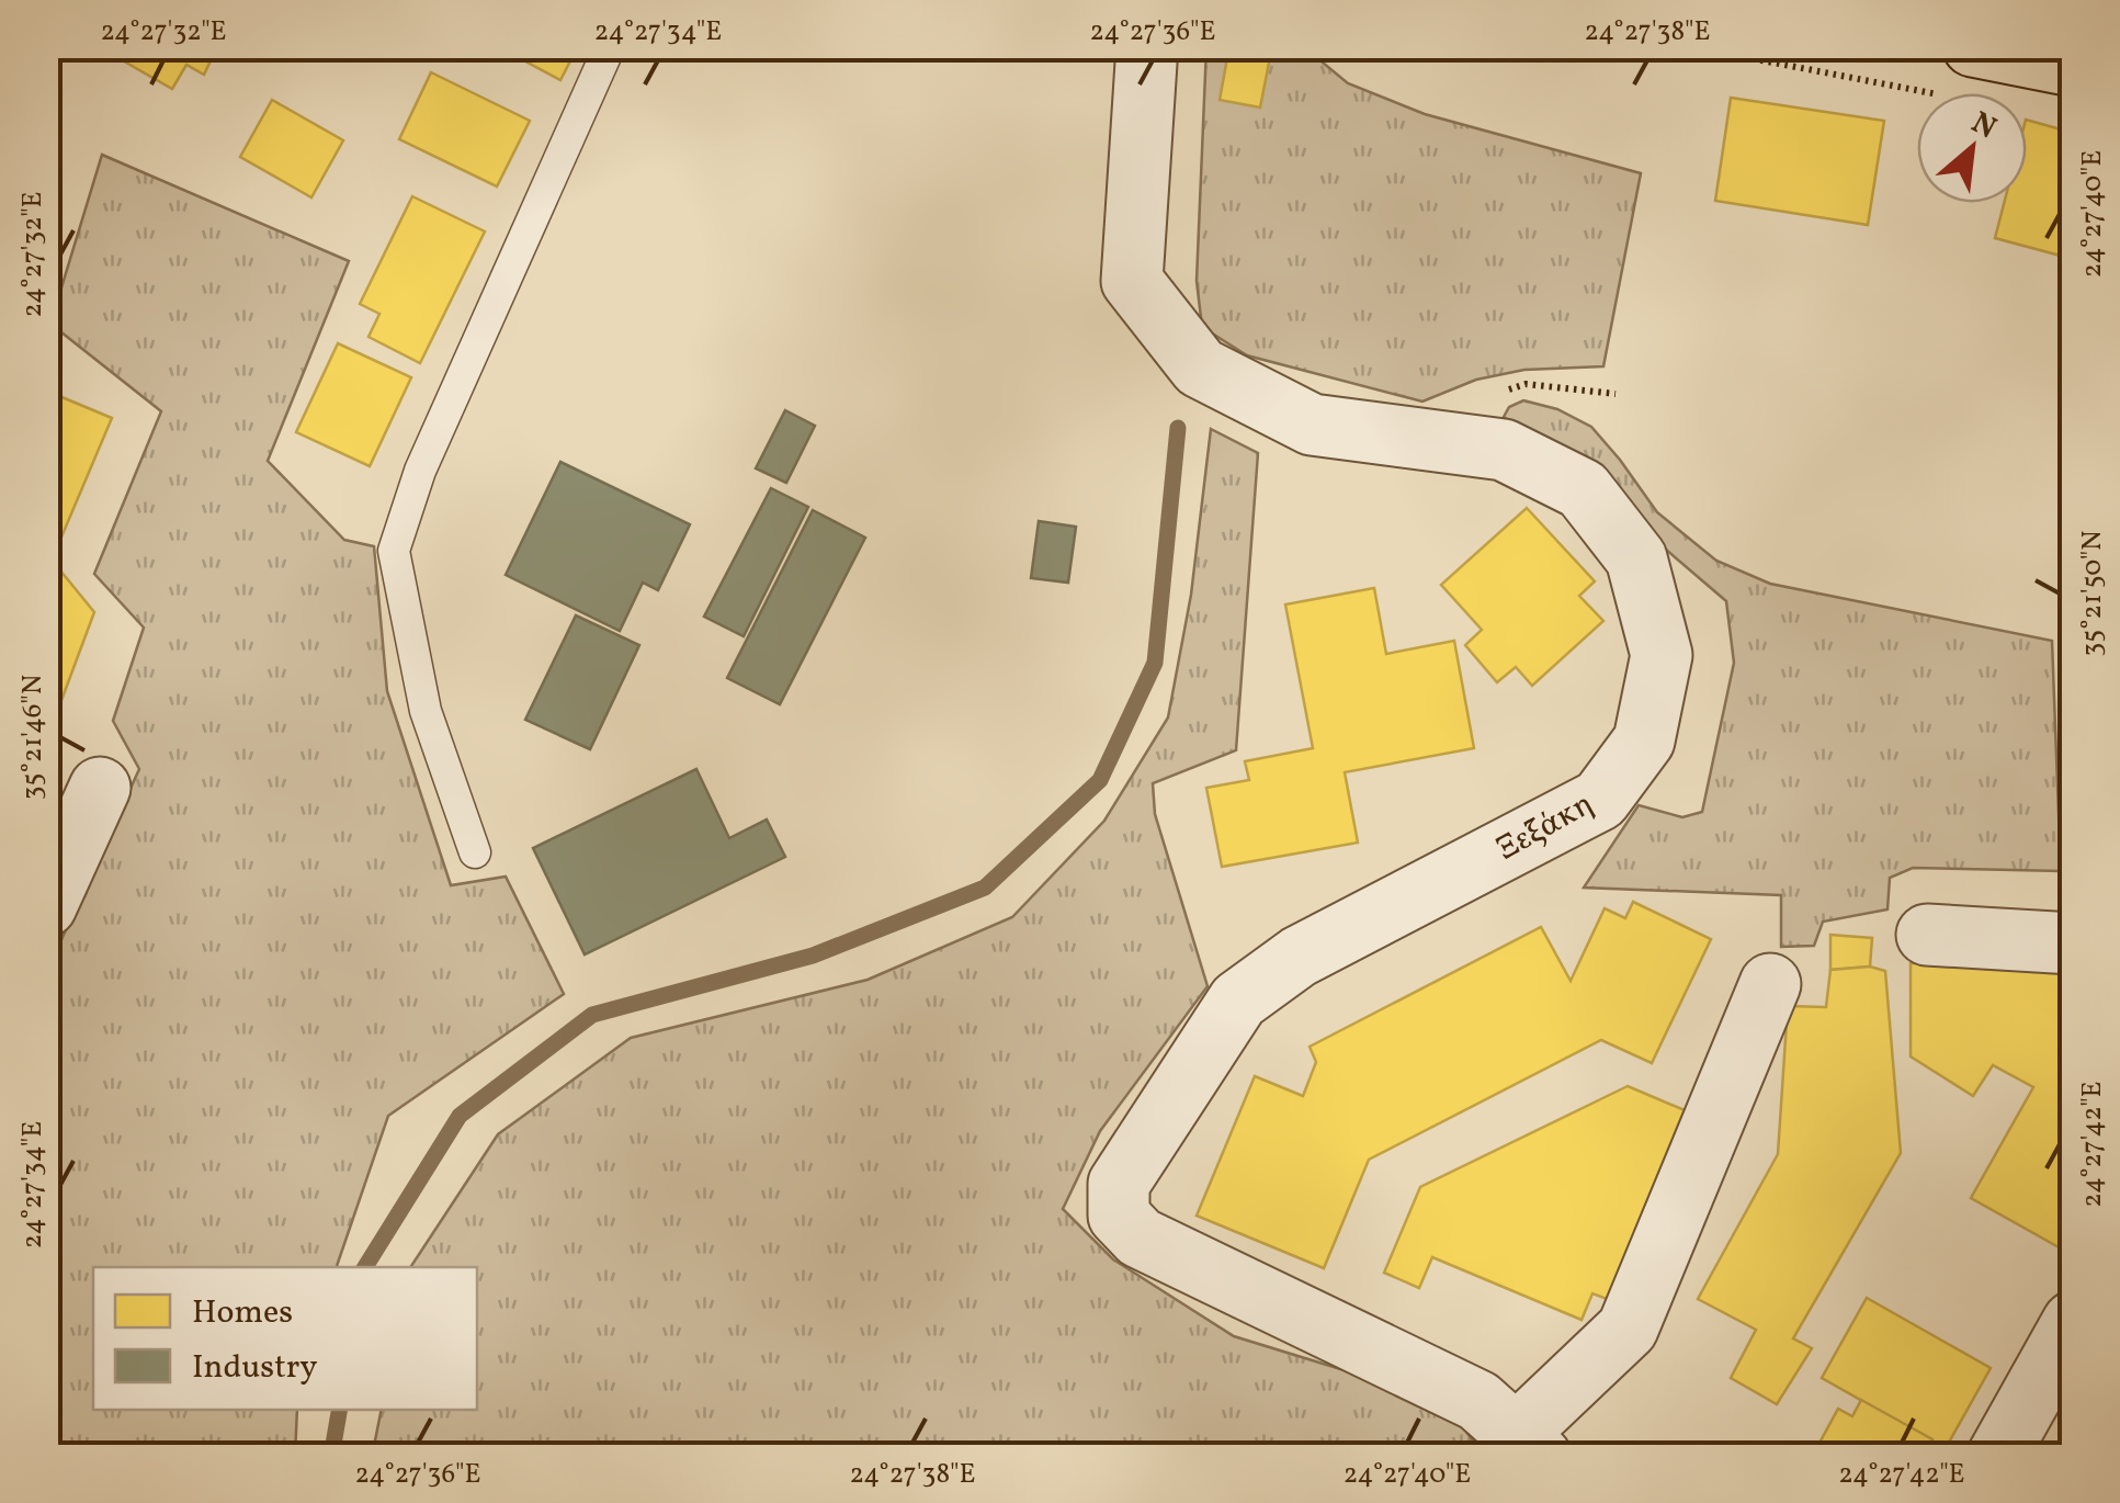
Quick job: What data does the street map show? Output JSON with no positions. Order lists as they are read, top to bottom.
{
  "streets": {
    "street": ["Ξεξάκη"]
  },
  "legend": ["Homes", "Industry"],
  "north": "top right",
  "coordinates": [
    "24°27'32\"E",
    "24°27'34\"E",
    "24°27'36\"E",
    "24°27'38\"E",
    "24°27'40\"E",
    "35°21'50\"N",
    "35°21'46\"N",
    "24°27'42\"E"
  ]
}
